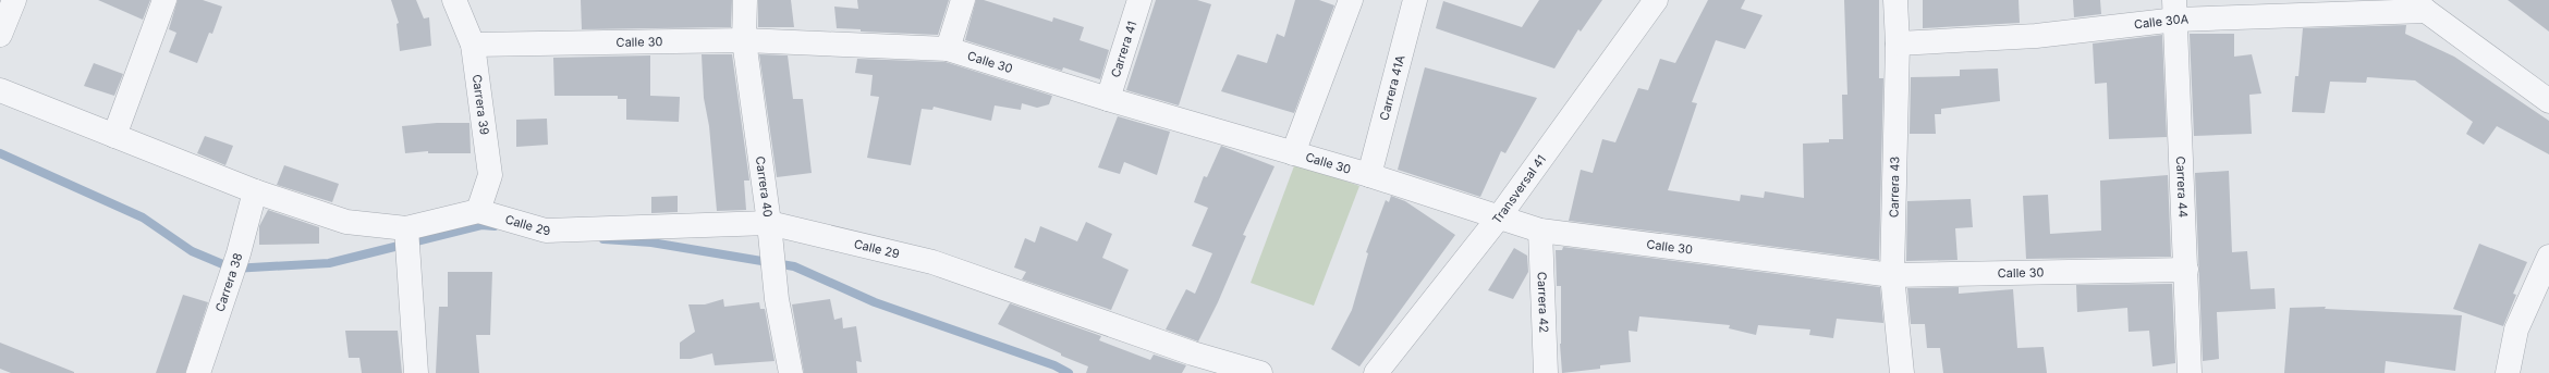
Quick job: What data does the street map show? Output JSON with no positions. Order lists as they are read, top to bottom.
{
  "streets": {
    "street": [
      "Calle 30A",
      "Calle 30",
      "Carrera 41",
      "Carrera 41A",
      "Carrera 39",
      "Carrera 44",
      "Carrera 40",
      "Carrera 43",
      "Transversal 41",
      "Calle 29",
      "Carrera 38",
      "Carrera 42"
    ]
  },
  "crossings": [
    ["Calle 30A", "Carrera 44"],
    ["Calle 30A", "Carrera 43"],
    ["Calle 30", "Carrera 41"],
    ["Calle 30", "Carrera 41A"],
    ["Calle 30", "Carrera 39"],
    ["Calle 30", "Carrera 44"],
    ["Calle 30", "Carrera 40"],
    ["Calle 30", "Carrera 43"],
    ["Calle 30", "Transversal 41"],
    ["Calle 30", "Carrera 42"],
    ["Carrera 39", "Calle 29"],
    ["Carrera 40", "Calle 29"]
  ]
}
